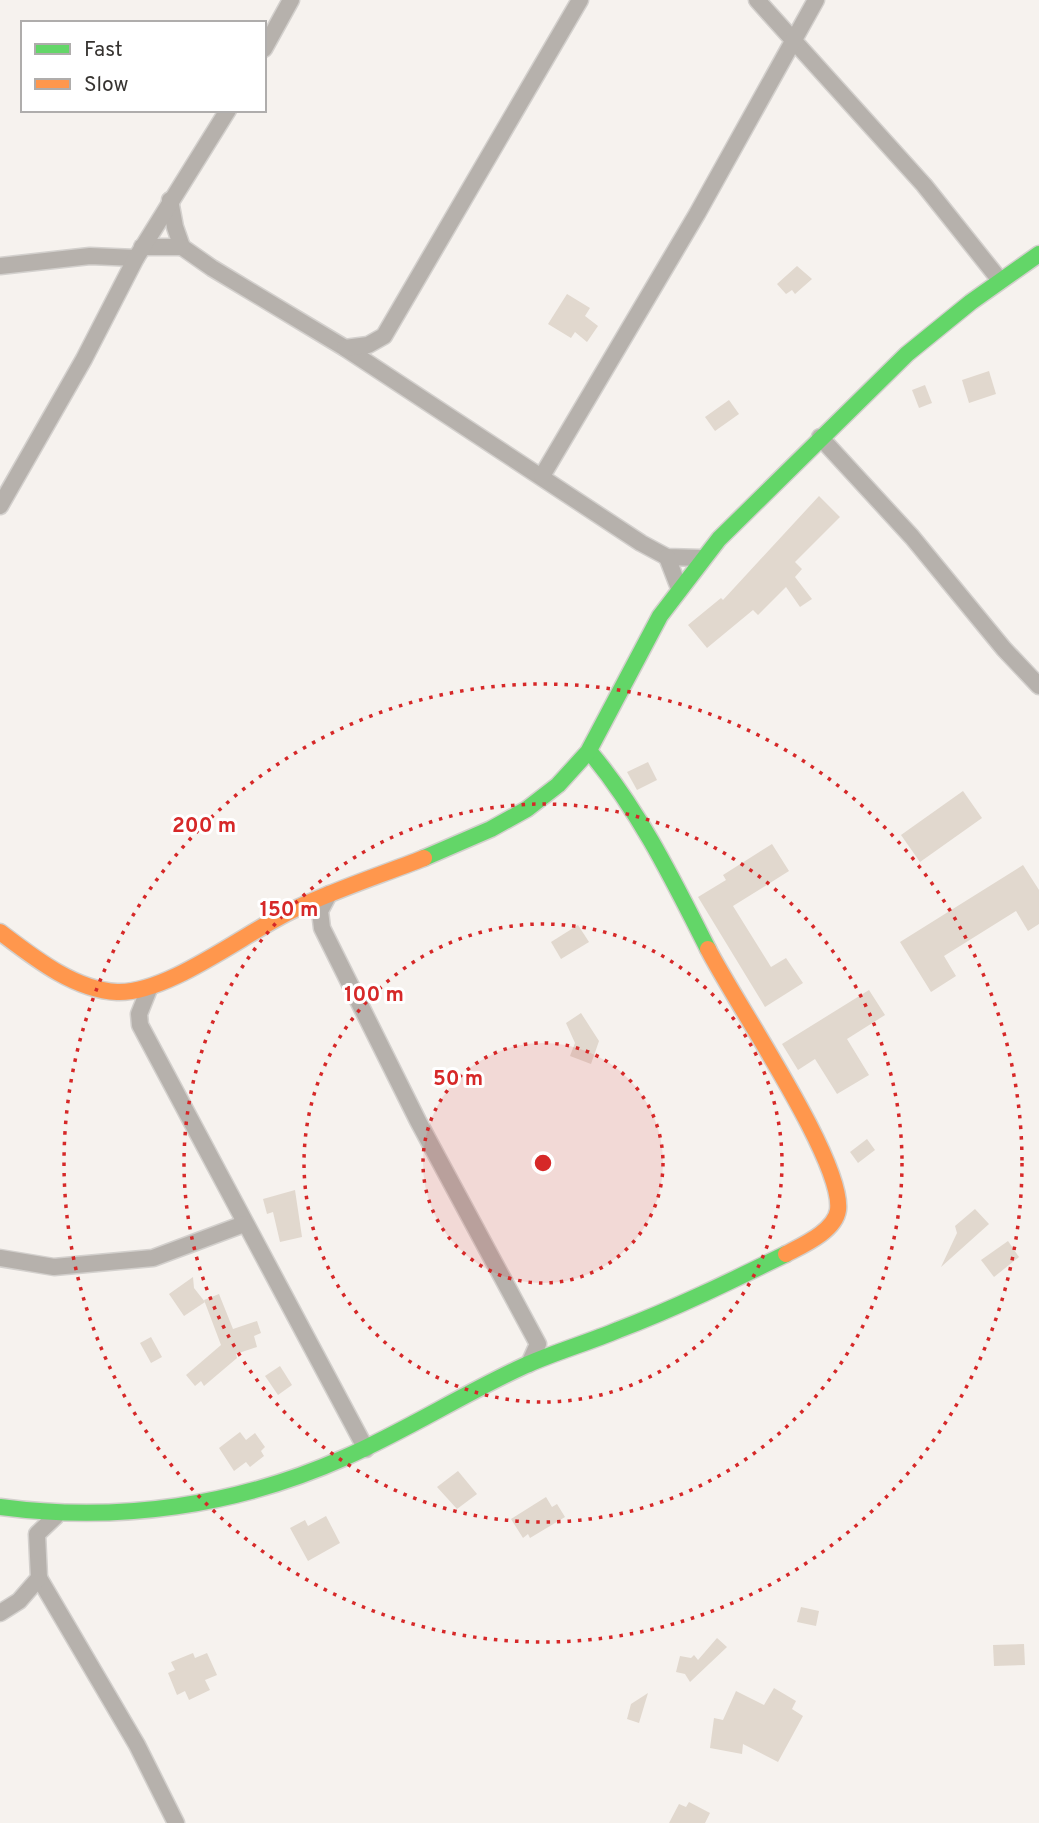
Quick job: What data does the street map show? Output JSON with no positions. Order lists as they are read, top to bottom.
{
  "legend": ["Fast", "Slow"],
  "rings": [
    "200 m",
    "150 m",
    "100 m",
    "50 m"
  ]
}
